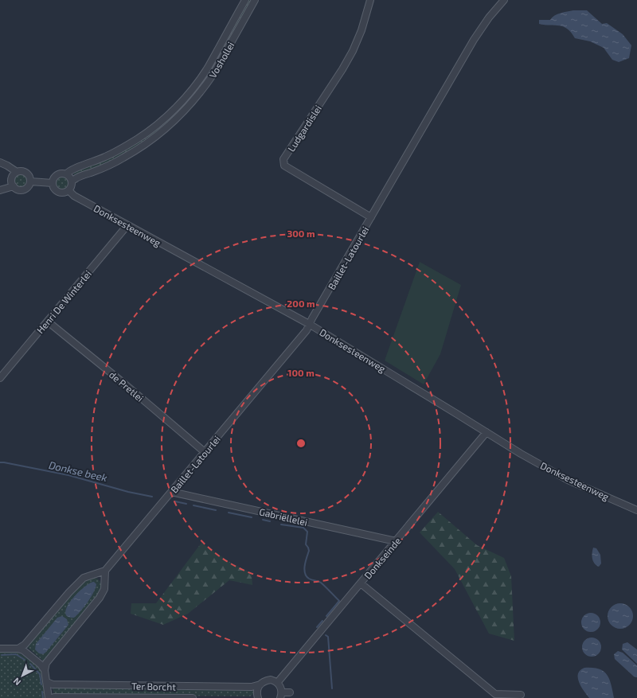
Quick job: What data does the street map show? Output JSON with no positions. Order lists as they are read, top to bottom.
{
  "streets": {
    "street": [
      "Voshollei",
      "Ludgardislei",
      "Donksesteenweg",
      "Baillet-Latourlei",
      "Henri De Winterlei",
      "de Pretlei",
      "Gabriëllelei",
      "Donkseinde",
      "Ter Borcht"
    ]
  },
  "crossings": [
    ["Voshollei", "Donksesteenweg"],
    ["Ludgardislei", "Baillet-Latourlei"],
    ["Donksesteenweg", "Baillet-Latourlei"],
    ["Donksesteenweg", "Henri De Winterlei"],
    ["Donksesteenweg", "Donkseinde"],
    ["Baillet-Latourlei", "de Pretlei"],
    ["Baillet-Latourlei", "Gabriëllelei"],
    ["Henri De Winterlei", "de Pretlei"],
    ["Gabriëllelei", "Donkseinde"]
  ],
  "water": ["Donkse beek"],
  "north": "bottom left",
  "rings": ["300 m", "200 m", "100 m"]
}
